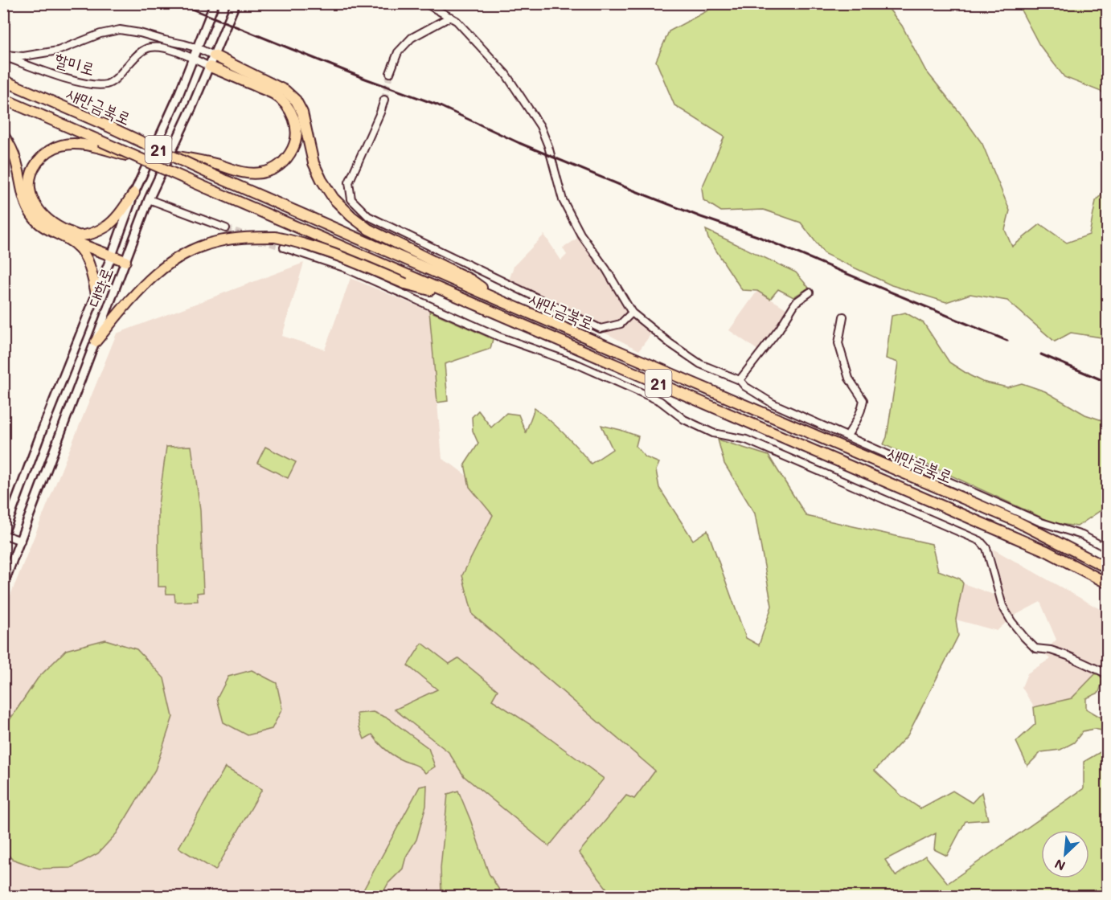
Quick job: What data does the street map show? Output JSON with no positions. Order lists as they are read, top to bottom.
{
  "streets": {
    "highway": ["새만금북로", "21"],
    "street": ["할미로", "대학로"]
  },
  "crossings": [
    ["할미로", "대학로"]
  ],
  "north": "bottom left"
}
